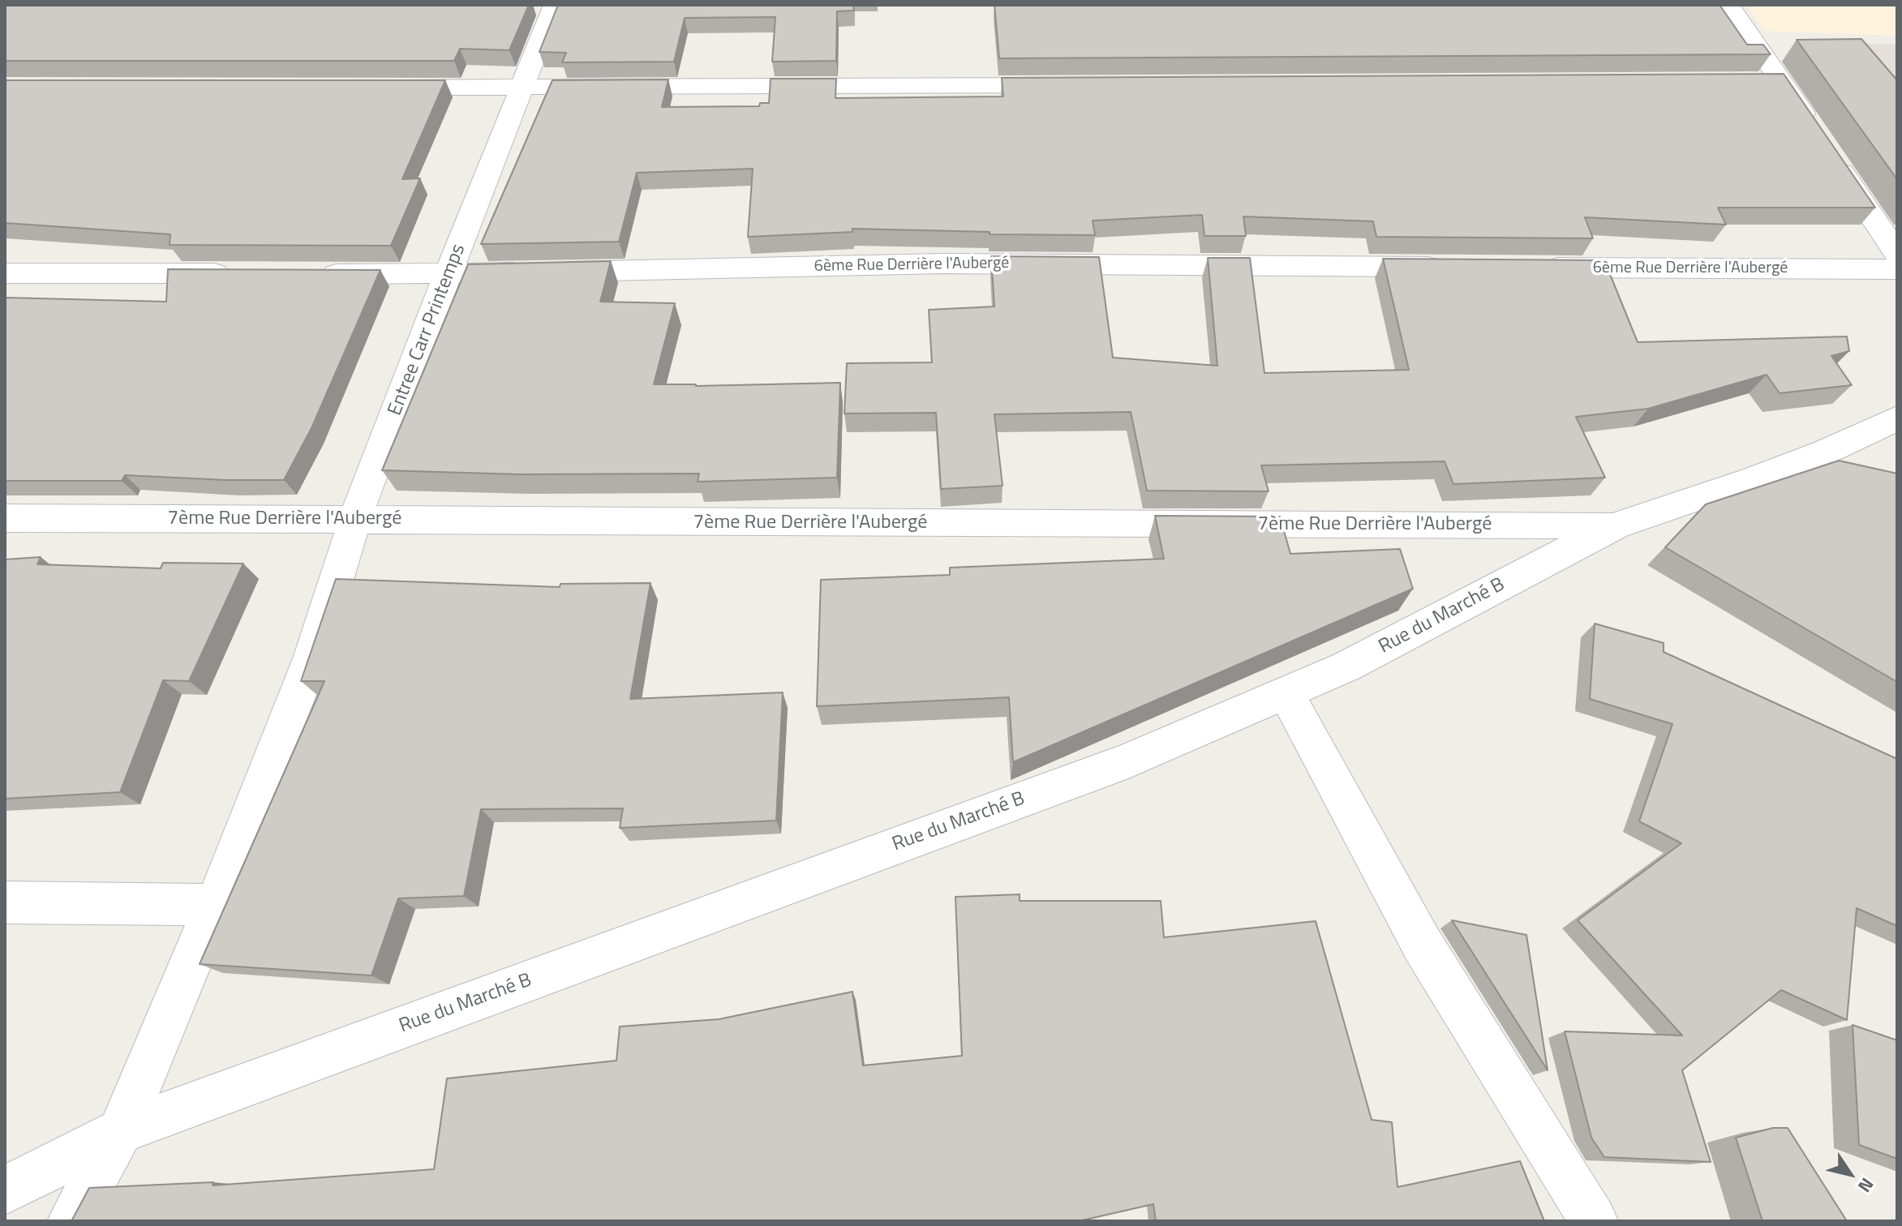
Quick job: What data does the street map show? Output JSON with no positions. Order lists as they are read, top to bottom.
{
  "streets": {
    "street": [
      "6ème Rue Derrière l'Aubergé",
      "Entree Carr Printemps",
      "7ème Rue Derrière l'Aubergé",
      "Rue du Marché B"
    ]
  },
  "crossings": [
    ["6ème Rue Derrière l'Aubergé", "Entree Carr Printemps"],
    ["Entree Carr Printemps", "7ème Rue Derrière l'Aubergé"],
    ["Entree Carr Printemps", "Rue du Marché B"],
    ["7ème Rue Derrière l'Aubergé", "Rue du Marché B"]
  ],
  "north": "bottom right"
}
